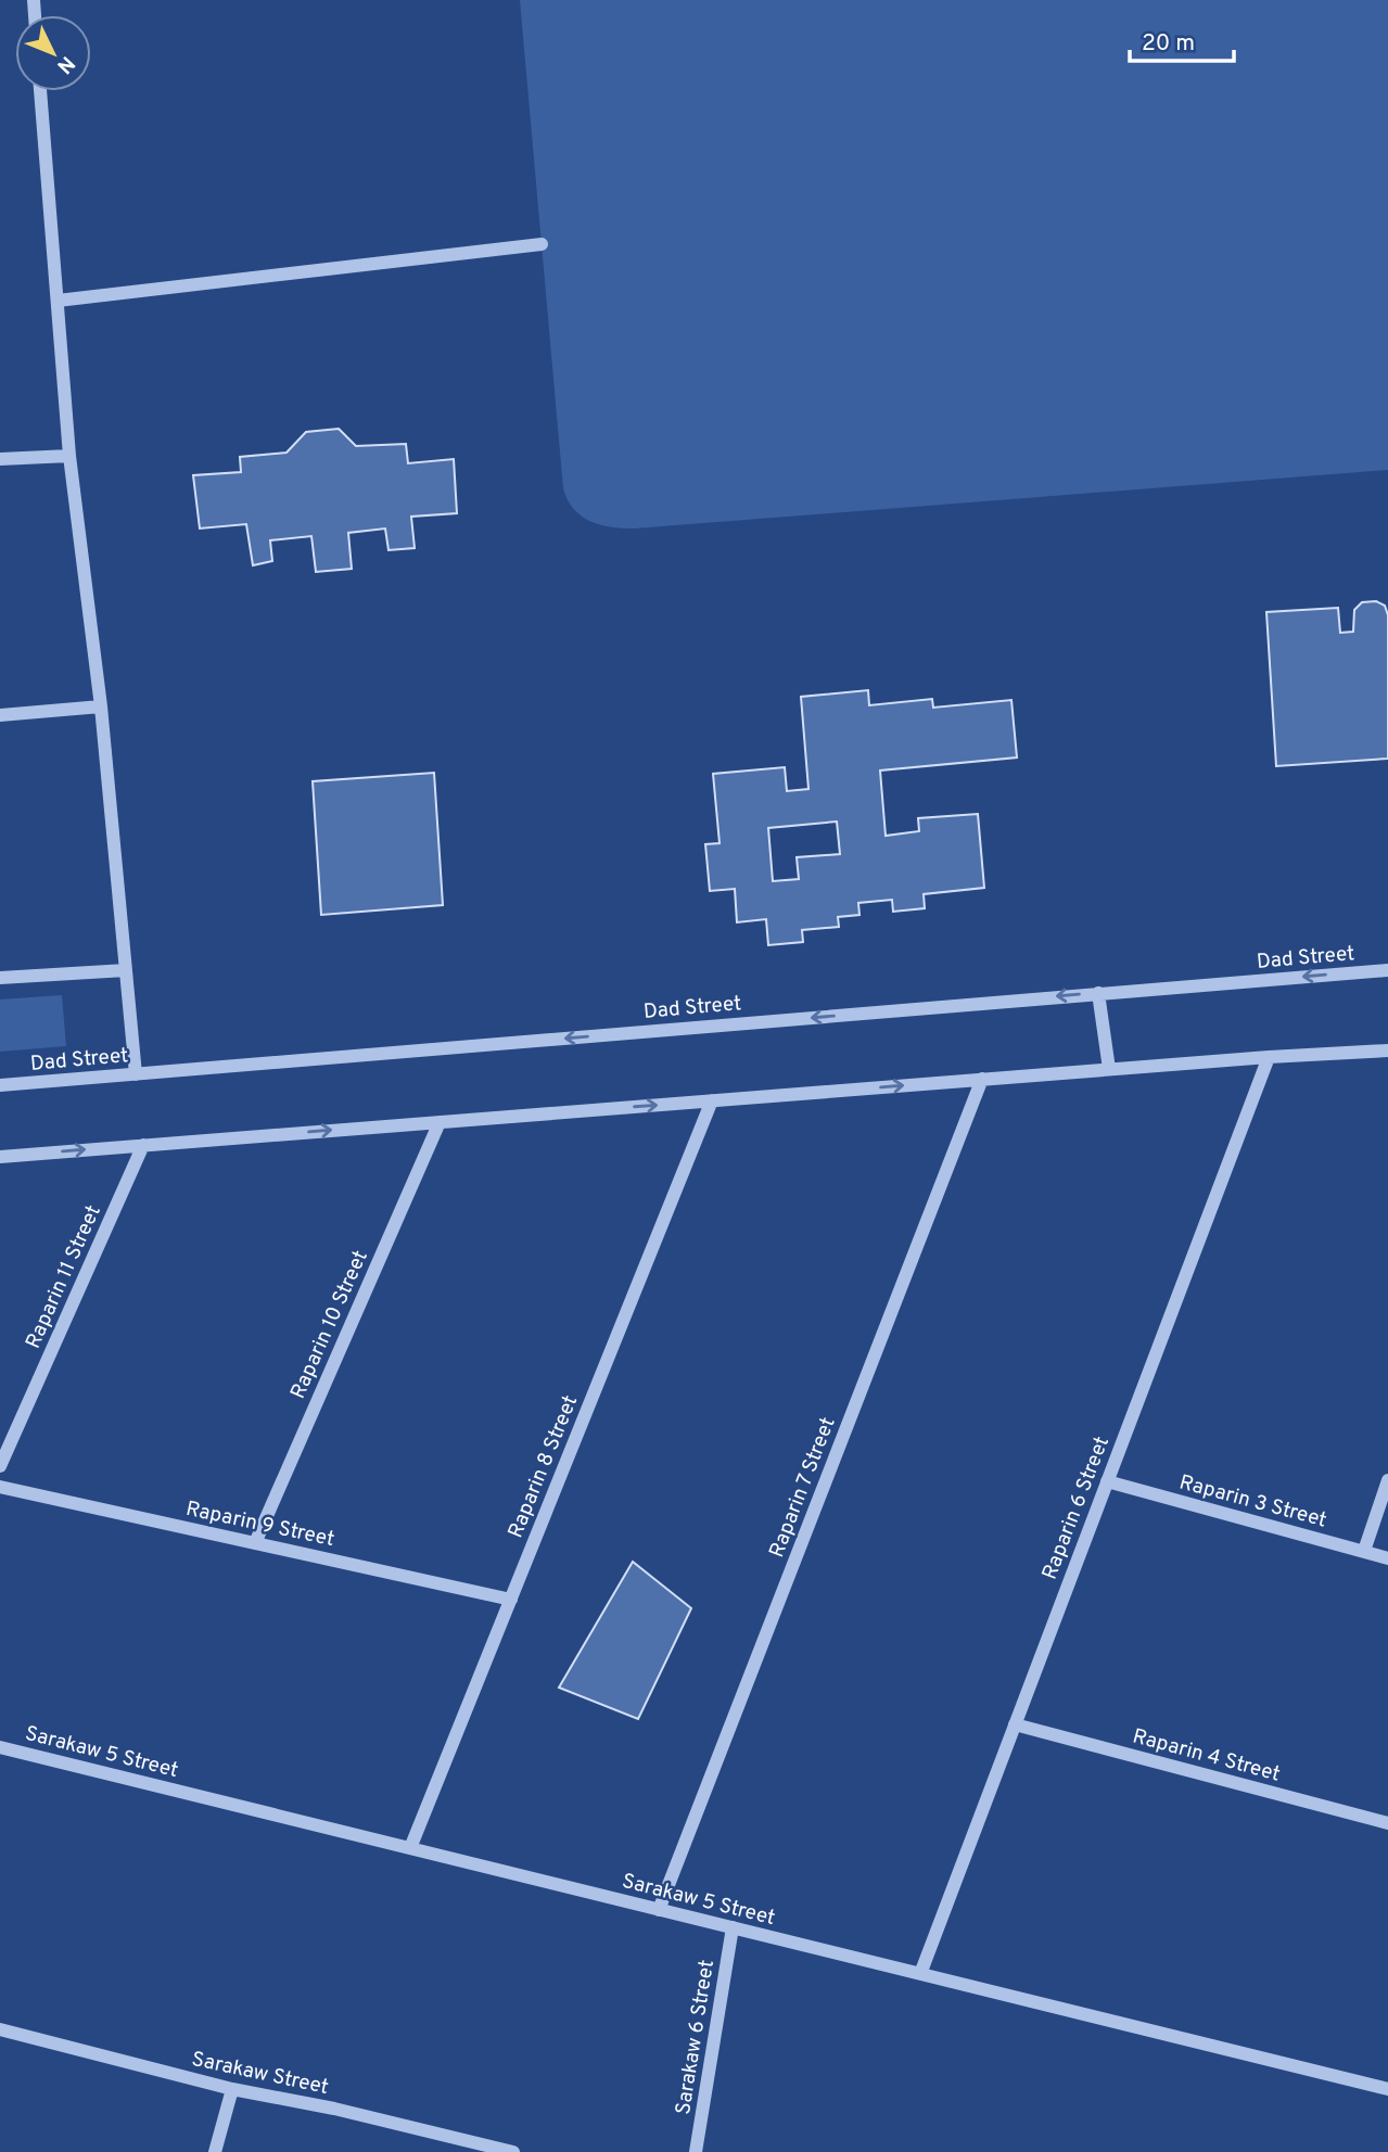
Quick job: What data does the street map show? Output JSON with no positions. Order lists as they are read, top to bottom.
{
  "streets": {
    "street": [
      "Dad Street",
      "Raparin 11 Street",
      "Raparin 10 Street",
      "Raparin 8 Street",
      "Raparin 7 Street",
      "Raparin 3 Street",
      "Raparin 6 Street",
      "Raparin 9 Street",
      "Sarakaw 5 Street",
      "Raparin 4 Street",
      "Sarakaw 6 Street",
      "Sarakaw Street"
    ]
  },
  "crossings": [
    ["Raparin 10 Street", "Raparin 9 Street"],
    ["Raparin 8 Street", "Raparin 9 Street"],
    ["Raparin 8 Street", "Sarakaw 5 Street"],
    ["Raparin 7 Street", "Sarakaw 5 Street"],
    ["Raparin 3 Street", "Raparin 6 Street"],
    ["Raparin 6 Street", "Sarakaw 5 Street"],
    ["Raparin 6 Street", "Raparin 4 Street"],
    ["Sarakaw 5 Street", "Sarakaw 6 Street"]
  ],
  "scale_bar": "20 m",
  "north": "bottom right"
}
